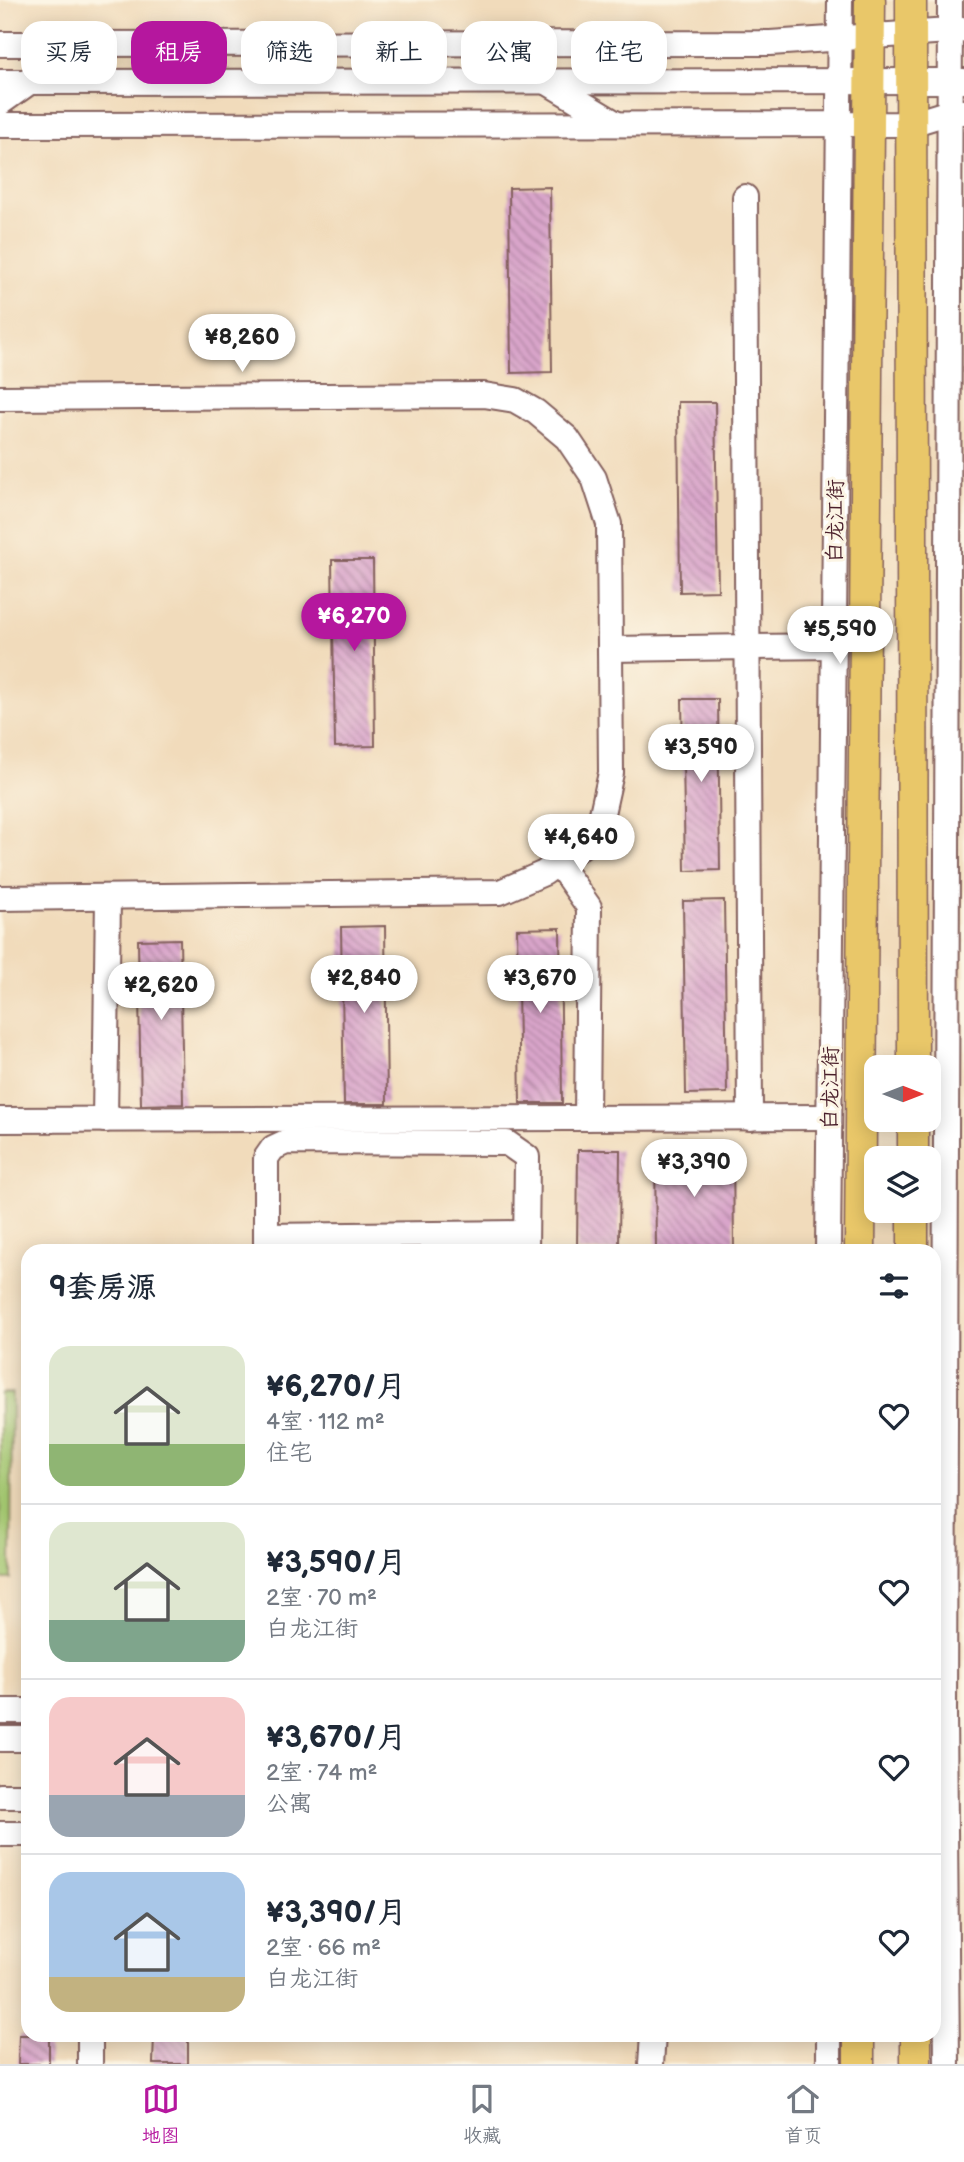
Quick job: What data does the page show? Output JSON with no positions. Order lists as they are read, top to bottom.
{
  "streets": {
    "main road": ["白龙江街"]
  },
  "north": "right",
  "page": {
    "chip": [
      "买房",
      "租房",
      "筛选",
      "新上",
      "公寓",
      "住宅"
    ],
    "price": [
      "¥8,260",
      "¥6,270",
      "¥5,590",
      "¥3,590",
      "¥4,640",
      "¥2,840",
      "¥3,670",
      "¥2,620",
      "¥3,390"
    ],
    "heading": "9套房源",
    "list": [
      {
        "name": "¥6,270/月",
        "note": "4室 · 112 m² · 住宅"
      },
      {
        "name": "¥3,590/月",
        "note": "2室 · 70 m² · 白龙江街"
      },
      {
        "name": "¥3,670/月",
        "note": "2室 · 74 m² · 公寓"
      },
      {
        "name": "¥3,390/月",
        "note": "2室 · 66 m² · 白龙江街"
      }
    ],
    "tabs": ["地图", "收藏", "首页"]
  }
}
